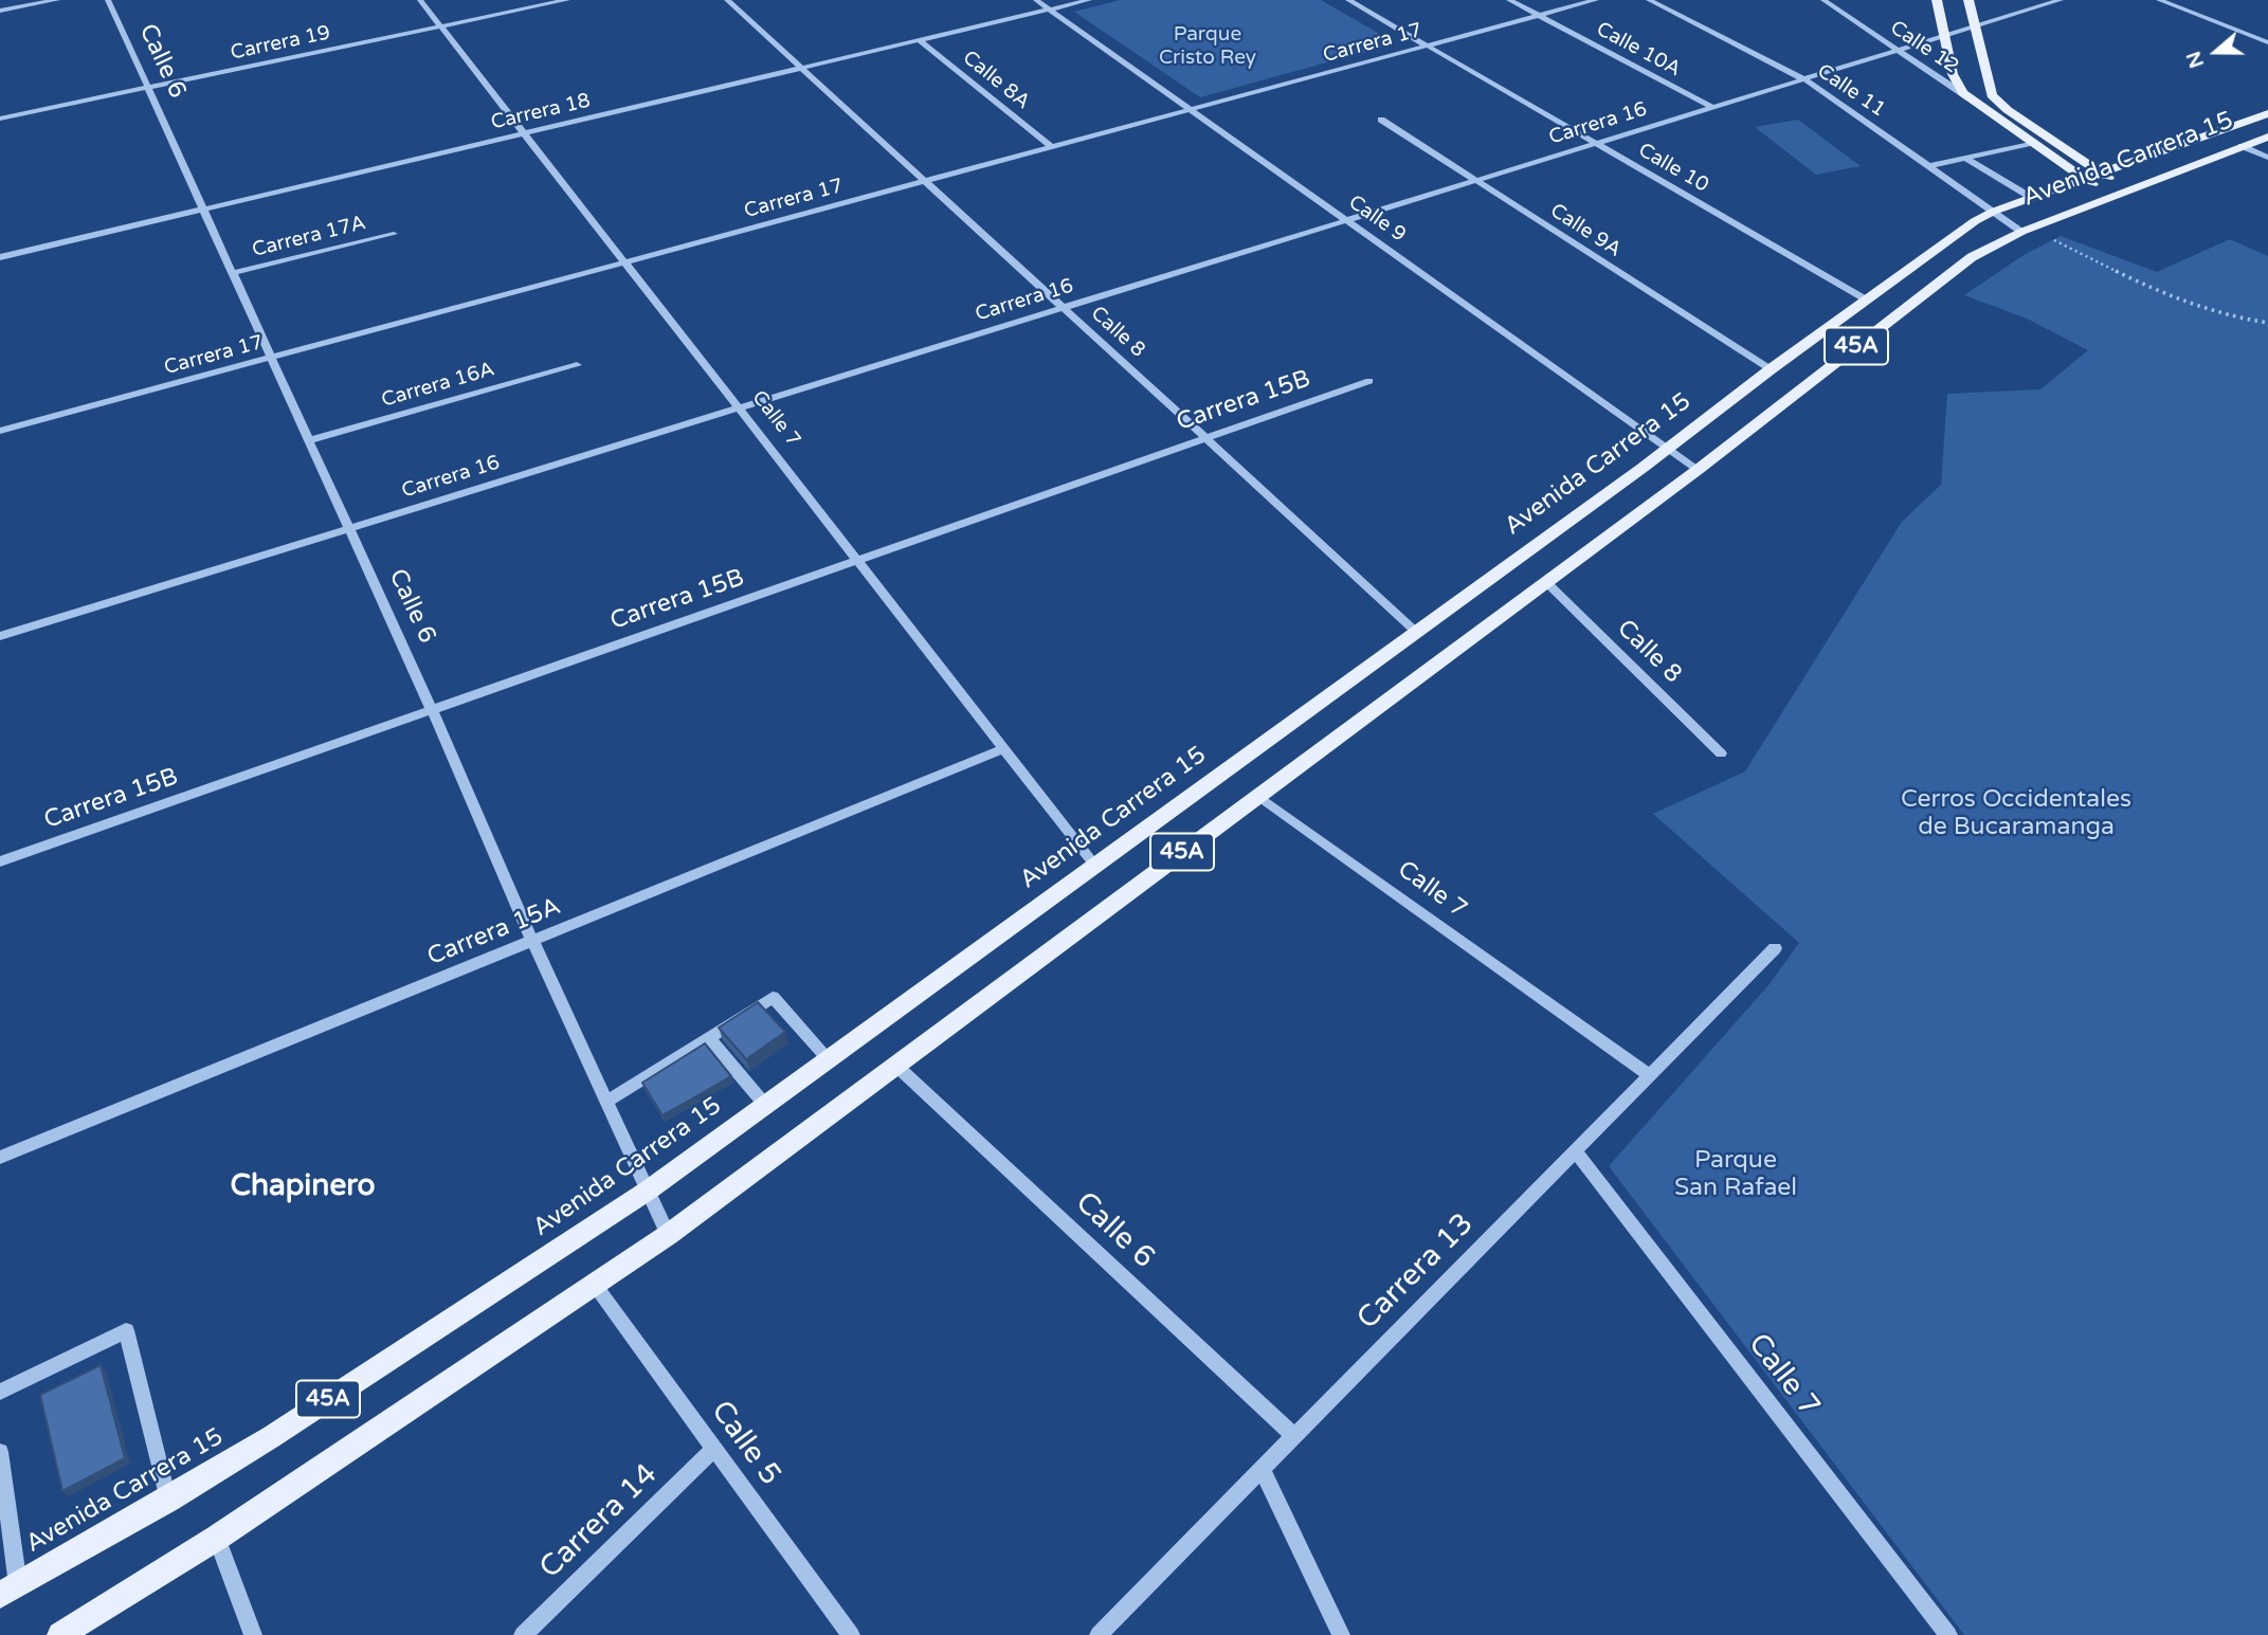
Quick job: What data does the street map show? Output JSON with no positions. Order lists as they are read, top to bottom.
{
  "streets": {
    "main road": ["Avenida Carrera 15", "45A"],
    "street": [
      "Carrera 19",
      "Carrera 17",
      "Calle 12",
      "Calle 10A",
      "Calle 6",
      "Calle 8A",
      "Calle 11",
      "Carrera 18",
      "Carrera 16",
      "Calle 10",
      "Calle 9",
      "Calle 9A",
      "Carrera 17A",
      "Calle 8",
      "Carrera 16A",
      "Carrera 15B",
      "Calle 7",
      "Carrera 15A",
      "Carrera 13",
      "Calle 5",
      "Carrera 14"
    ]
  },
  "crossings": [
    ["Carrera 19", "Calle 6"],
    ["Carrera 19", "Calle 7"],
    ["Carrera 17", "Calle 10A"],
    ["Carrera 17", "Calle 6"],
    ["Carrera 17", "Calle 8A"],
    ["Carrera 17", "Calle 10"],
    ["Carrera 17", "Calle 9"],
    ["Carrera 17", "Calle 8"],
    ["Carrera 17", "Calle 7"],
    ["Calle 12", "Carrera 16"],
    ["Calle 10A", "Carrera 16"],
    ["Calle 6", "Carrera 18"],
    ["Calle 6", "Carrera 16"],
    ["Calle 6", "Avenida Carrera 15"],
    ["Calle 6", "Carrera 17A"],
    ["Calle 6", "Carrera 16A"],
    ["Calle 6", "Carrera 15B"],
    ["Calle 6", "Carrera 15A"],
    ["Calle 6", "Carrera 13"],
    ["Calle 8A", "Carrera 18"],
    ["Calle 11", "Carrera 16"],
    ["Calle 11", "Avenida Carrera 15"],
    ["Carrera 18", "Calle 9"],
    ["Carrera 18", "Calle 8"],
    ["Carrera 18", "Calle 7"],
    ["Carrera 16", "Calle 10"],
    ["Carrera 16", "Calle 9"],
    ["Carrera 16", "Calle 9A"],
    ["Carrera 16", "Calle 8"],
    ["Carrera 16", "Calle 7"],
    ["Avenida Carrera 15", "Calle 10"],
    ["Avenida Carrera 15", "Calle 9"],
    ["Avenida Carrera 15", "Calle 9A"],
    ["Avenida Carrera 15", "Calle 8"],
    ["Avenida Carrera 15", "Calle 7"],
    ["Avenida Carrera 15", "Calle 5"],
    ["Calle 8", "Carrera 15B"],
    ["Carrera 15B", "Calle 7"],
    ["Calle 7", "Carrera 15A"],
    ["Calle 7", "Carrera 13"],
    ["Calle 5", "Carrera 14"]
  ],
  "districts": ["Chapinero"],
  "parks": ["Parque Cristo Rey", "Cerros Occidentales de Bucaramanga", "Parque San Rafael"],
  "north": "left"
}
